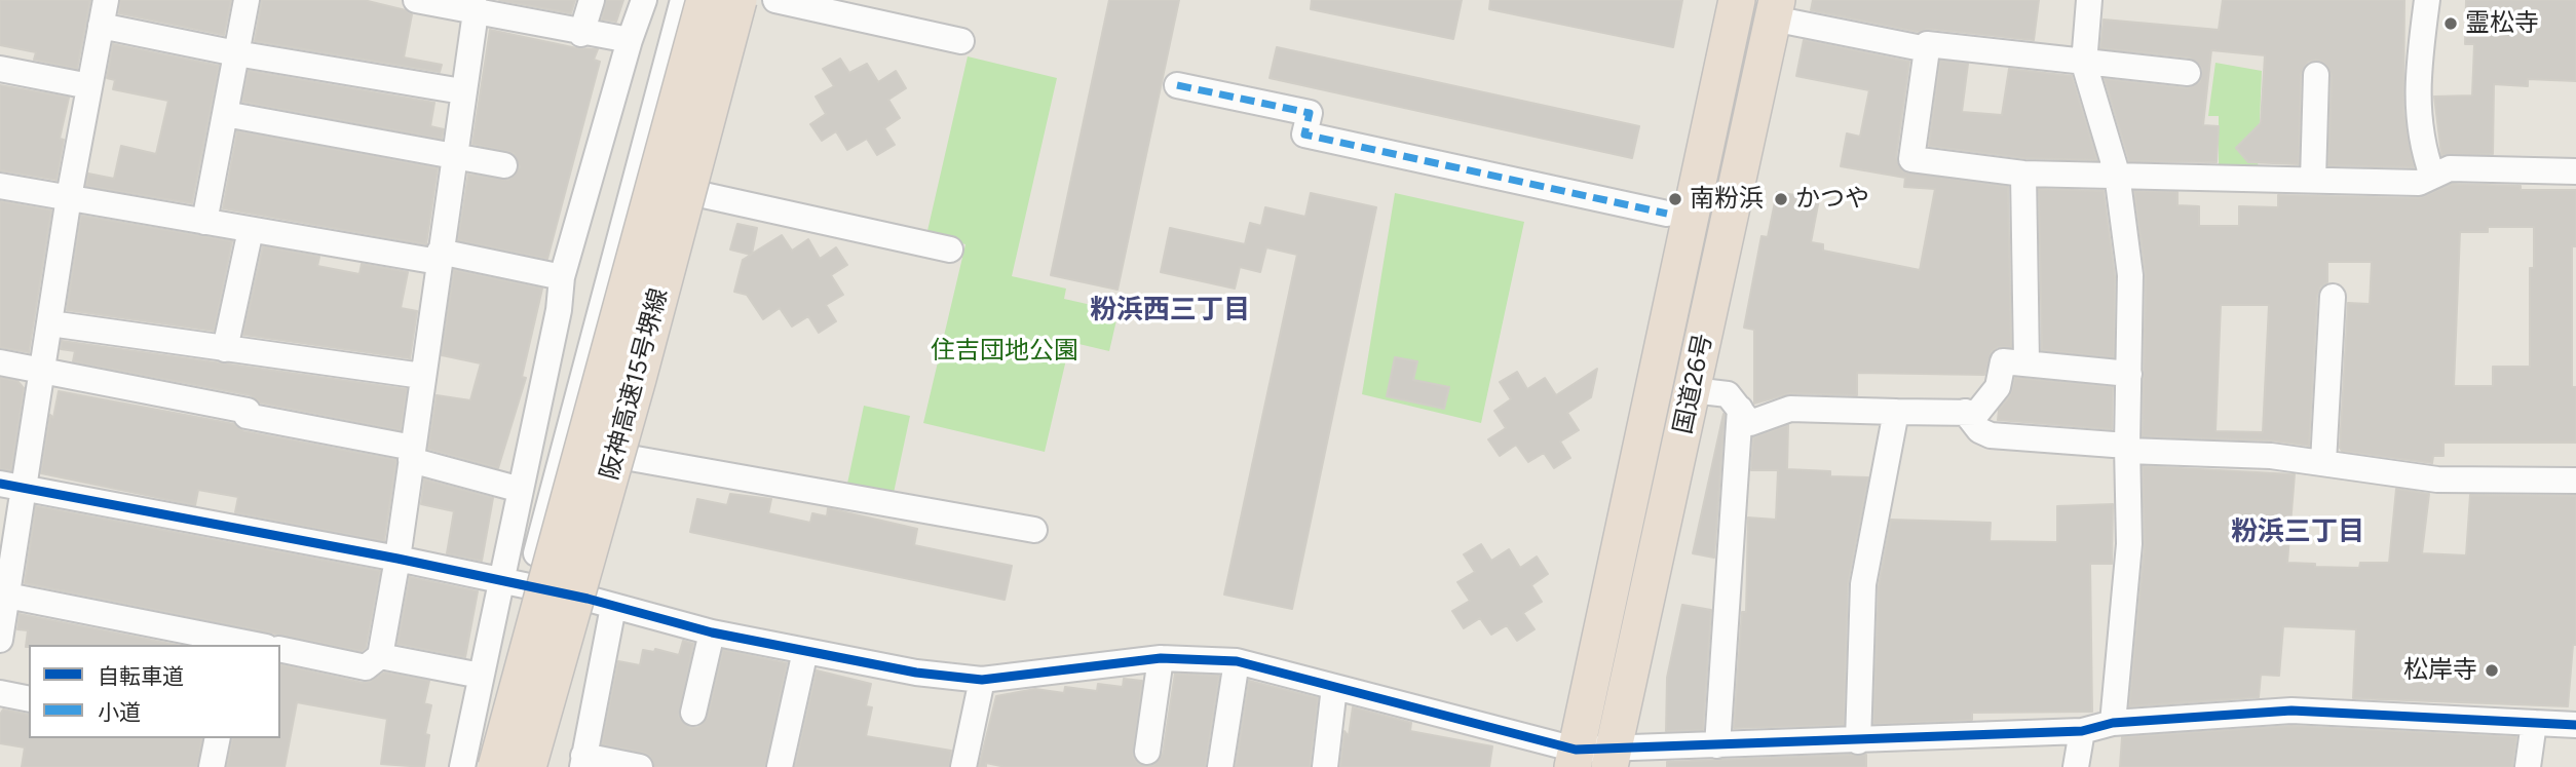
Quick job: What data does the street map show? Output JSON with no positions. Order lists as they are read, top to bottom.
{
  "streets": {
    "highway": ["阪神高速15号堺線", "国道26号"]
  },
  "districts": ["粉浜西三丁目", "粉浜三丁目"],
  "parks": ["住吉団地公園"],
  "places": [
    "霊松寺",
    "南粉浜",
    "かつや",
    "松岸寺"
  ],
  "legend": ["自転車道", "小道"]
}
